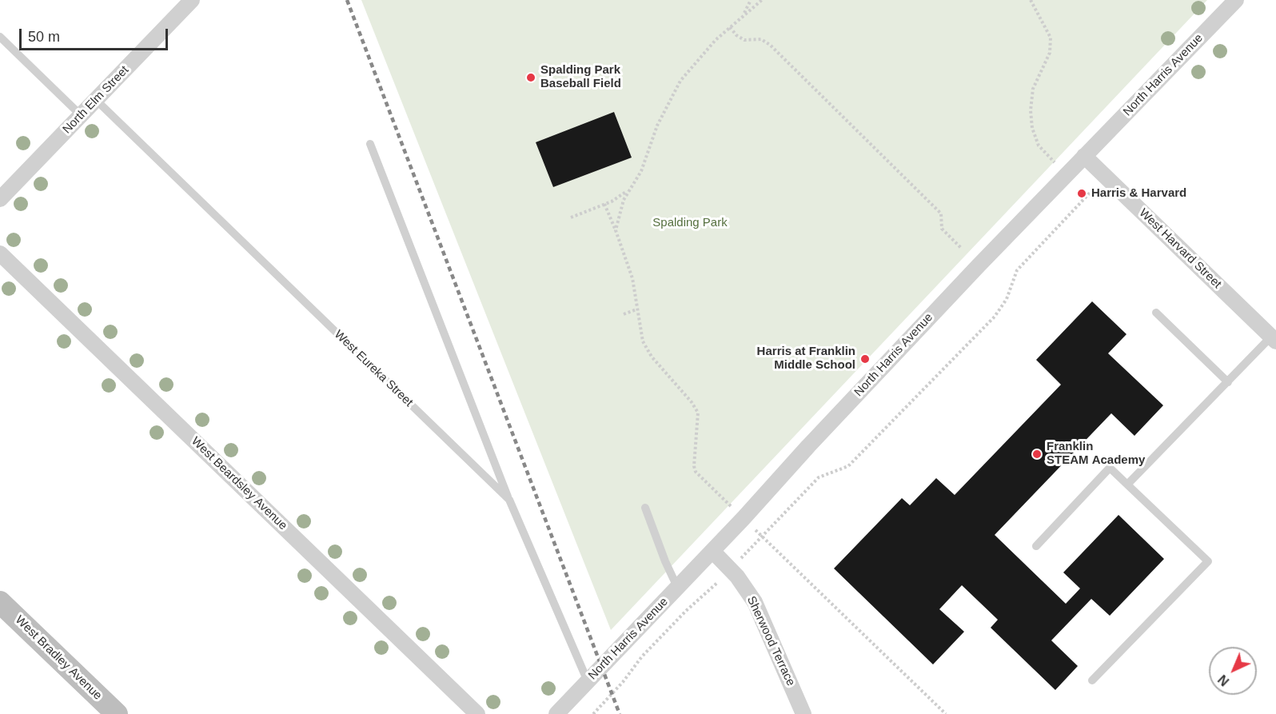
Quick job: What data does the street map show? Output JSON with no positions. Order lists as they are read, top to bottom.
{
  "streets": {
    "main road": ["West Bradley Avenue"],
    "street": [
      "North Harris Avenue",
      "North Elm Street",
      "West Harvard Street",
      "West Beardsley Avenue",
      "Sherwood Terrace"
    ],
    "lane": ["West Eureka Street"]
  },
  "crossings": [
    ["North Harris Avenue", "West Harvard Street"],
    ["North Harris Avenue", "West Eureka Street"],
    ["North Harris Avenue", "Sherwood Terrace"],
    ["North Elm Street", "West Eureka Street"]
  ],
  "parks": ["Spalding Park"],
  "places": [
    "Spalding Park Baseball Field",
    "Harris & Harvard",
    "Harris at Franklin Middle School",
    "Franklin STEAM Academy"
  ],
  "scale_bar": "50 m",
  "north": "bottom left"
}
